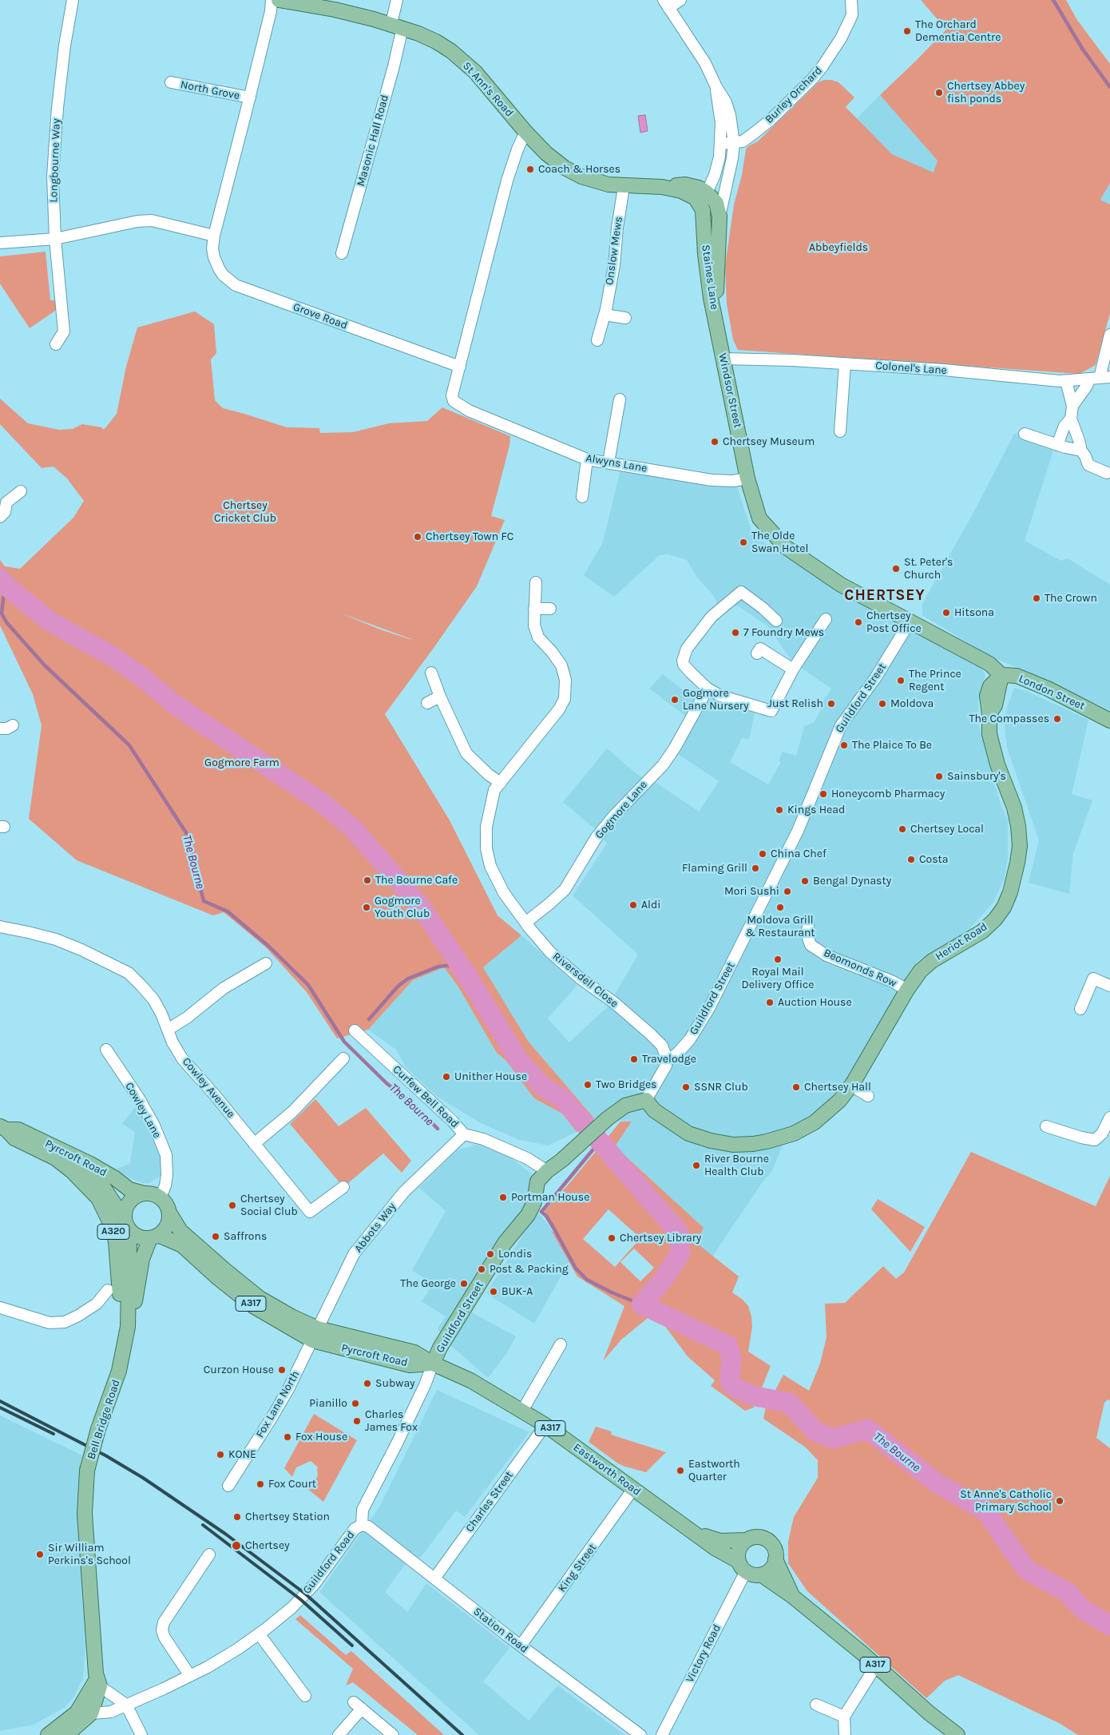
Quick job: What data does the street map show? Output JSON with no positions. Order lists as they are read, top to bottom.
{
  "streets": {
    "main road": [
      "St Ann's Road",
      "Staines Lane",
      "Windsor Street",
      "London Street",
      "Guildford Street",
      "Heriot Road",
      "Pyrcroft Road",
      "A320",
      "A317",
      "Bell Bridge Road",
      "Eastworth Road"
    ],
    "street": [
      "North Grove",
      "Burley Orchard",
      "Masonic Hall Road",
      "Longbourne Way",
      "Onslow Mews",
      "Grove Road",
      "Colonel's Lane",
      "Alwyns Lane",
      "Gogmore Lane",
      "Beomonds Row",
      "Riversdell Close",
      "Cowley Avenue",
      "Curfew Bell Road",
      "Cowley Lane",
      "Abbots Way",
      "Fox Lane North",
      "Charles Street",
      "Guildford Road",
      "King Street",
      "Station Road",
      "Victory Road"
    ]
  },
  "crossings": [
    ["St Ann's Road", "Masonic Hall Road"],
    ["St Ann's Road", "Onslow Mews"],
    ["St Ann's Road", "Staines Lane"],
    ["North Grove", "Grove Road"],
    ["Burley Orchard", "Staines Lane"],
    ["Staines Lane", "Windsor Street"],
    ["Grove Road", "Alwyns Lane"],
    ["Colonel's Lane", "Windsor Street"],
    ["Windsor Street", "Alwyns Lane"],
    ["Windsor Street", "London Street"],
    ["Windsor Street", "Guildford Street"],
    ["London Street", "Guildford Street"],
    ["London Street", "Heriot Road"],
    ["Guildford Street", "Heriot Road"],
    ["Guildford Street", "Riversdell Close"],
    ["Guildford Street", "Curfew Bell Road"],
    ["Guildford Street", "Pyrcroft Road"],
    ["Guildford Street", "Eastworth Road"],
    ["Guildford Street", "Guildford Road"],
    ["Gogmore Lane", "Riversdell Close"],
    ["Heriot Road", "Beomonds Row"],
    ["Curfew Bell Road", "Abbots Way"],
    ["Cowley Lane", "Pyrcroft Road"],
    ["Cowley Lane", "A320"],
    ["Cowley Lane", "Bell Bridge Road"],
    ["Pyrcroft Road", "Abbots Way"],
    ["Pyrcroft Road", "A320"],
    ["Pyrcroft Road", "Fox Lane North"],
    ["Pyrcroft Road", "Bell Bridge Road"],
    ["Pyrcroft Road", "Eastworth Road"],
    ["Pyrcroft Road", "Guildford Road"],
    ["Abbots Way", "Fox Lane North"],
    ["A320", "Bell Bridge Road"],
    ["A317", "Eastworth Road"],
    ["A317", "Victory Road"],
    ["Bell Bridge Road", "Guildford Road"],
    ["Eastworth Road", "Charles Street"],
    ["Eastworth Road", "Guildford Road"],
    ["Eastworth Road", "King Street"],
    ["Eastworth Road", "Victory Road"],
    ["Charles Street", "Station Road"],
    ["Guildford Road", "Station Road"],
    ["King Street", "Station Road"]
  ],
  "districts": ["CHERTSEY"],
  "water": ["The Bourne"],
  "parks": ["Abbeyfields", "Chertsey Cricket Club", "Gogmore Farm"],
  "places": [
    "The Orchard Dementia Centre",
    "Chertsey Abbey fish ponds",
    "Coach & Horses",
    "Chertsey Museum",
    "Chertsey Town FC",
    "The Olde Swan Hotel",
    "St. Peter's Church",
    "The Crown",
    "Hitsona",
    "Chertsey Post Office",
    "7 Foundry Mews",
    "The Prince Regent",
    "Gogmore Lane Nursery",
    "Just Relish",
    "Moldova",
    "The Compasses",
    "The Plaice To Be",
    "Sainsbury's",
    "Honeycomb Pharmacy",
    "Kings Head",
    "Chertsey Local",
    "China Chef",
    "Costa",
    "Flaming Grill",
    "The Bourne Cafe",
    "Bengal Dynasty",
    "Mori Sushi",
    "Aldi",
    "Gogmore Youth Club",
    "Moldova Grill & Restaurant",
    "Royal Mail Delivery Office",
    "Auction House",
    "Travelodge",
    "Unither House",
    "Two Bridges",
    "SSNR Club",
    "Chertsey Hall",
    "River Bourne Health Club",
    "Portman House",
    "Chertsey Social Club",
    "Saffrons",
    "Chertsey Library",
    "Londis",
    "Post & Packing",
    "The George",
    "BUK-A",
    "Curzon House",
    "Subway",
    "Pianillo",
    "Charles James Fox",
    "Fox House",
    "KONE",
    "Eastworth Quarter",
    "Fox Court",
    "St Anne's Catholic Primary School",
    "Chertsey Station",
    "Chertsey",
    "Sir William Perkins's School"
  ]
}
